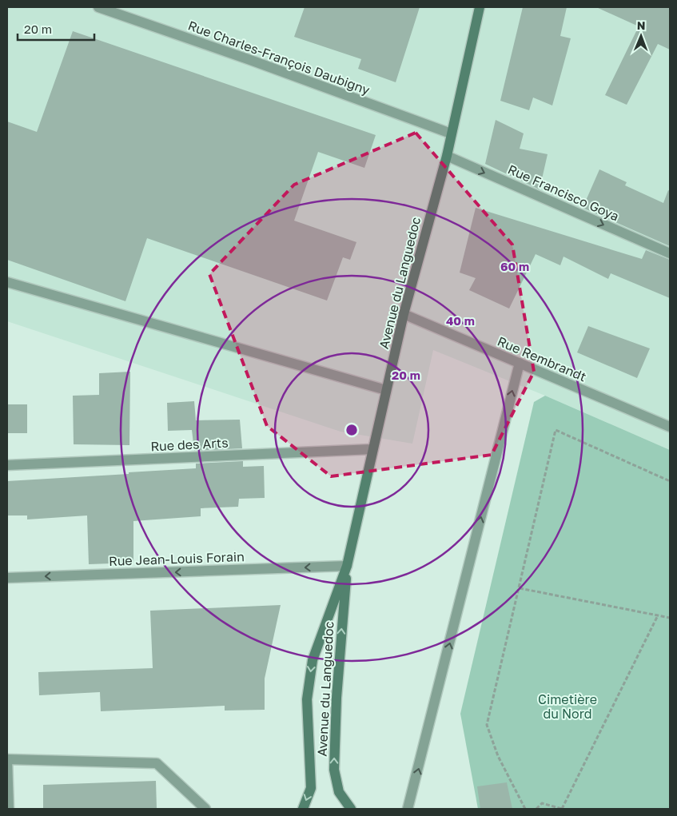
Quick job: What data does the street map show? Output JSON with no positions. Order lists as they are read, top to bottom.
{
  "streets": {
    "main road": ["Avenue du Languedoc"],
    "street": [
      "Rue Charles-François Daubigny",
      "Rue Francisco Goya",
      "Rue Rembrandt",
      "Rue des Arts",
      "Rue Jean-Louis Forain"
    ]
  },
  "crossings": [
    ["Rue Charles-François Daubigny", "Avenue du Languedoc"],
    ["Rue Francisco Goya", "Avenue du Languedoc"],
    ["Avenue du Languedoc", "Rue Rembrandt"],
    ["Avenue du Languedoc", "Rue des Arts"],
    ["Avenue du Languedoc", "Rue Jean-Louis Forain"]
  ],
  "one_way": ["Rue Francisco Goya", "Rue Jean-Louis Forain"],
  "parks": ["Cimetière du Nord"],
  "scale_bar": "20 m",
  "north": "top",
  "rings": ["60 m", "40 m", "20 m"]
}
